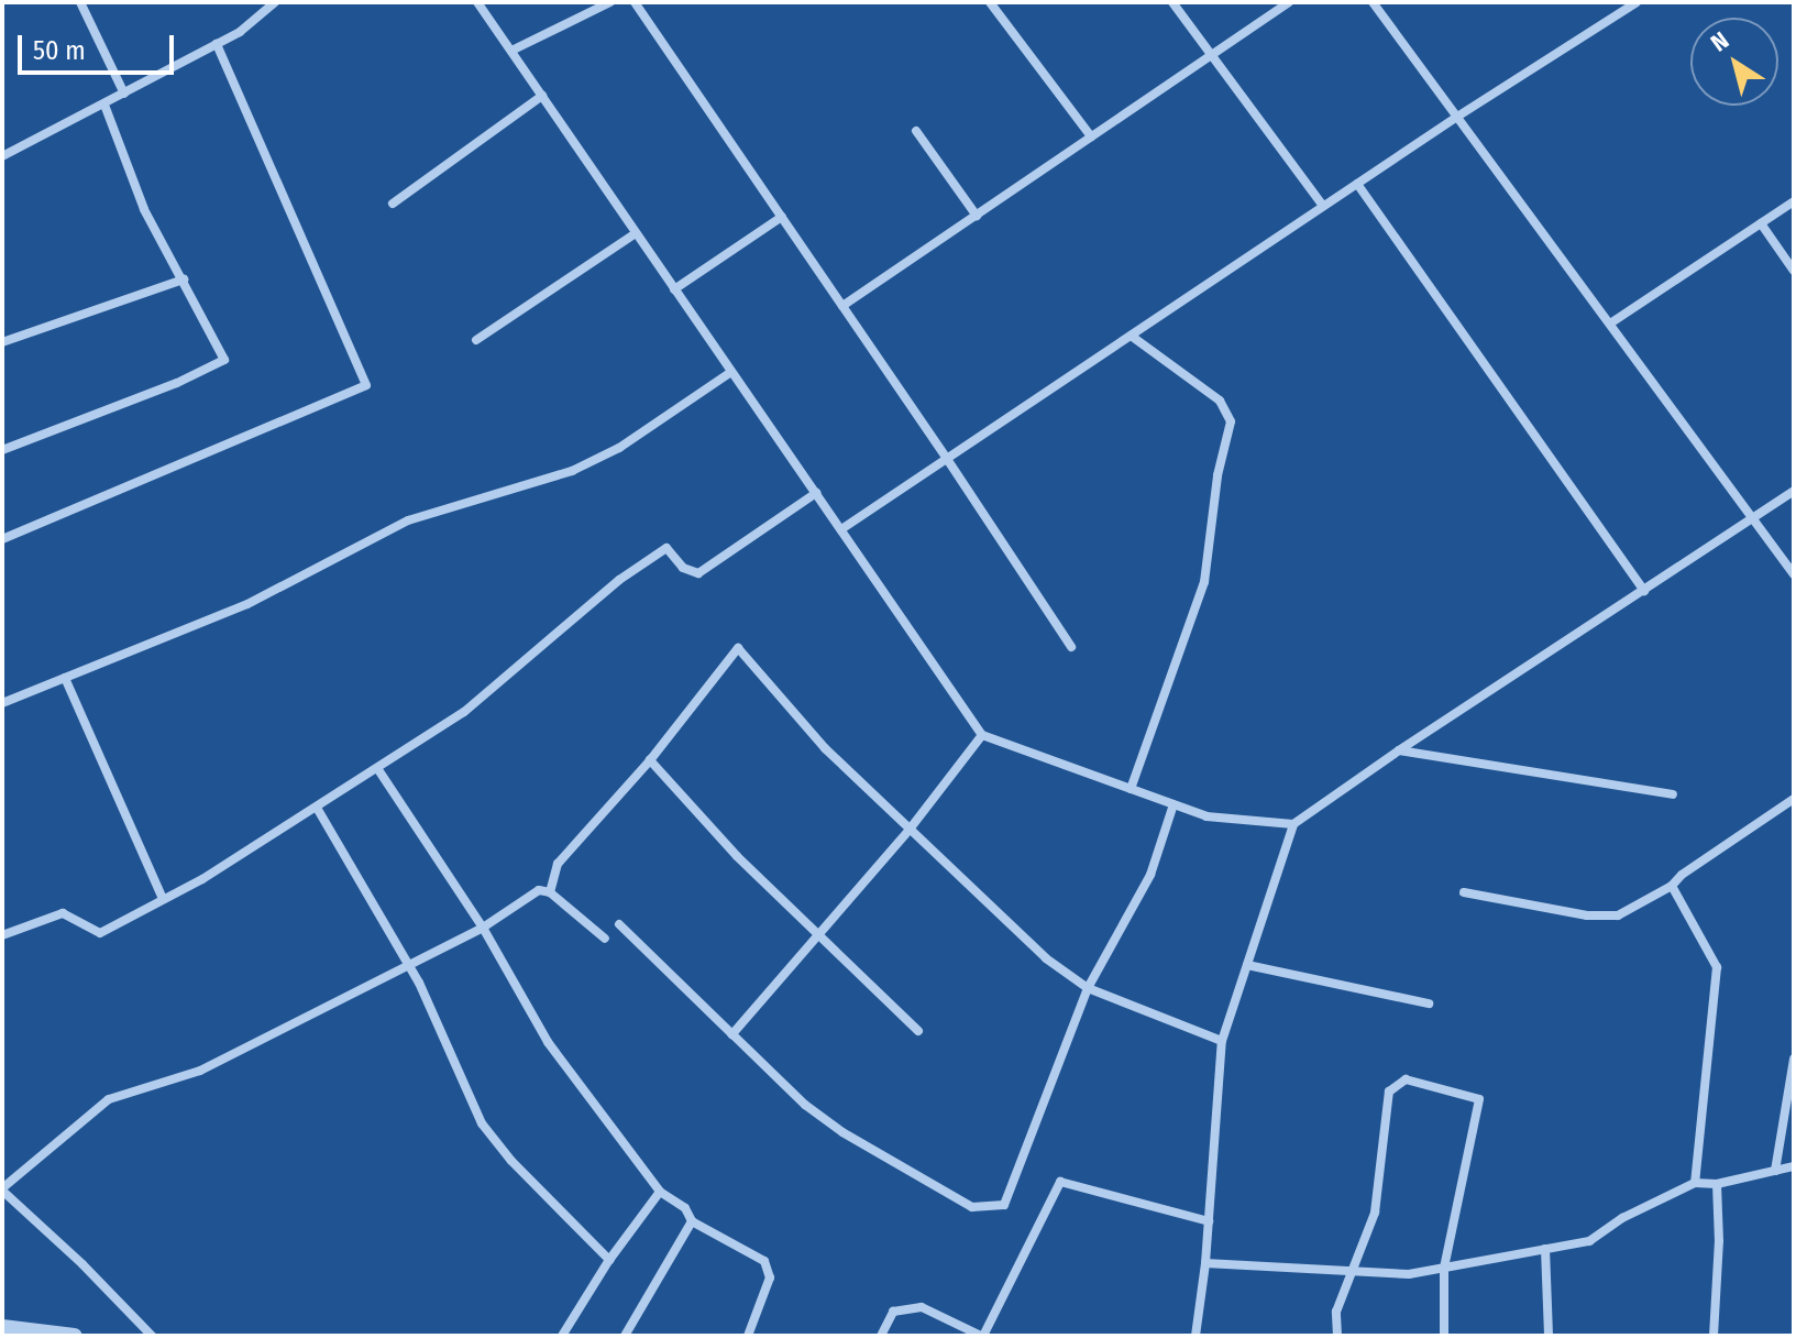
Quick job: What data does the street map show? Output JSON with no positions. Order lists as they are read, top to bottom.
{
  "scale_bar": "50 m",
  "north": "top left"
}
